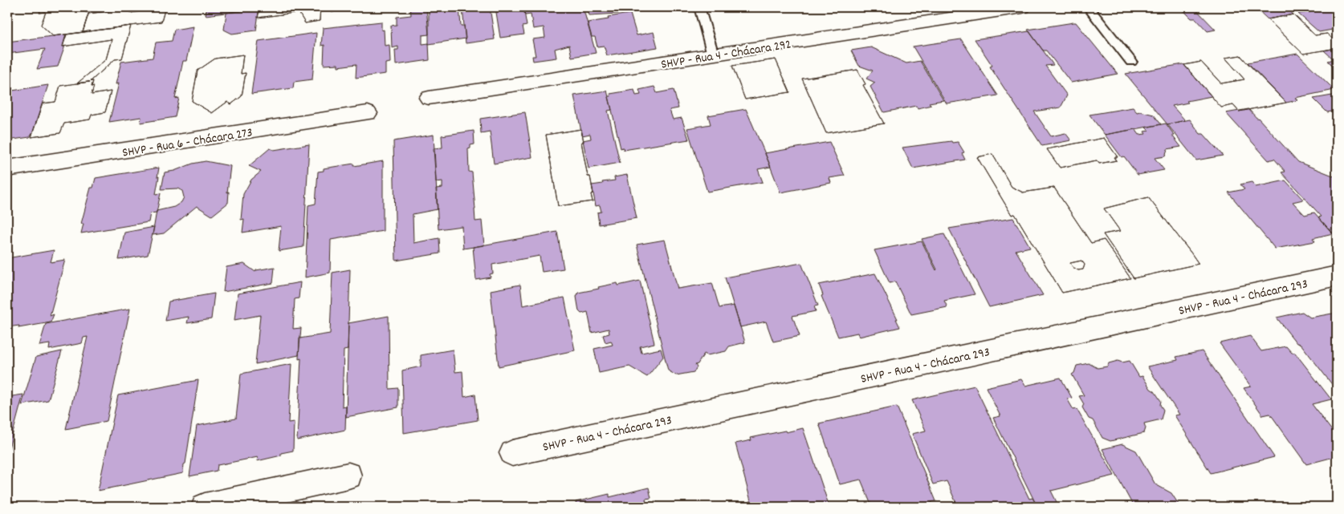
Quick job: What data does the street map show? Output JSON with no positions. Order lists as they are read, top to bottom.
{
  "streets": {
    "street": ["SHVP - Rua 4 - Chácara 292", "SHVP - Rua 6 - Chácara 273", "SHVP - Rua 4 - Chácara 293"]
  }
}
